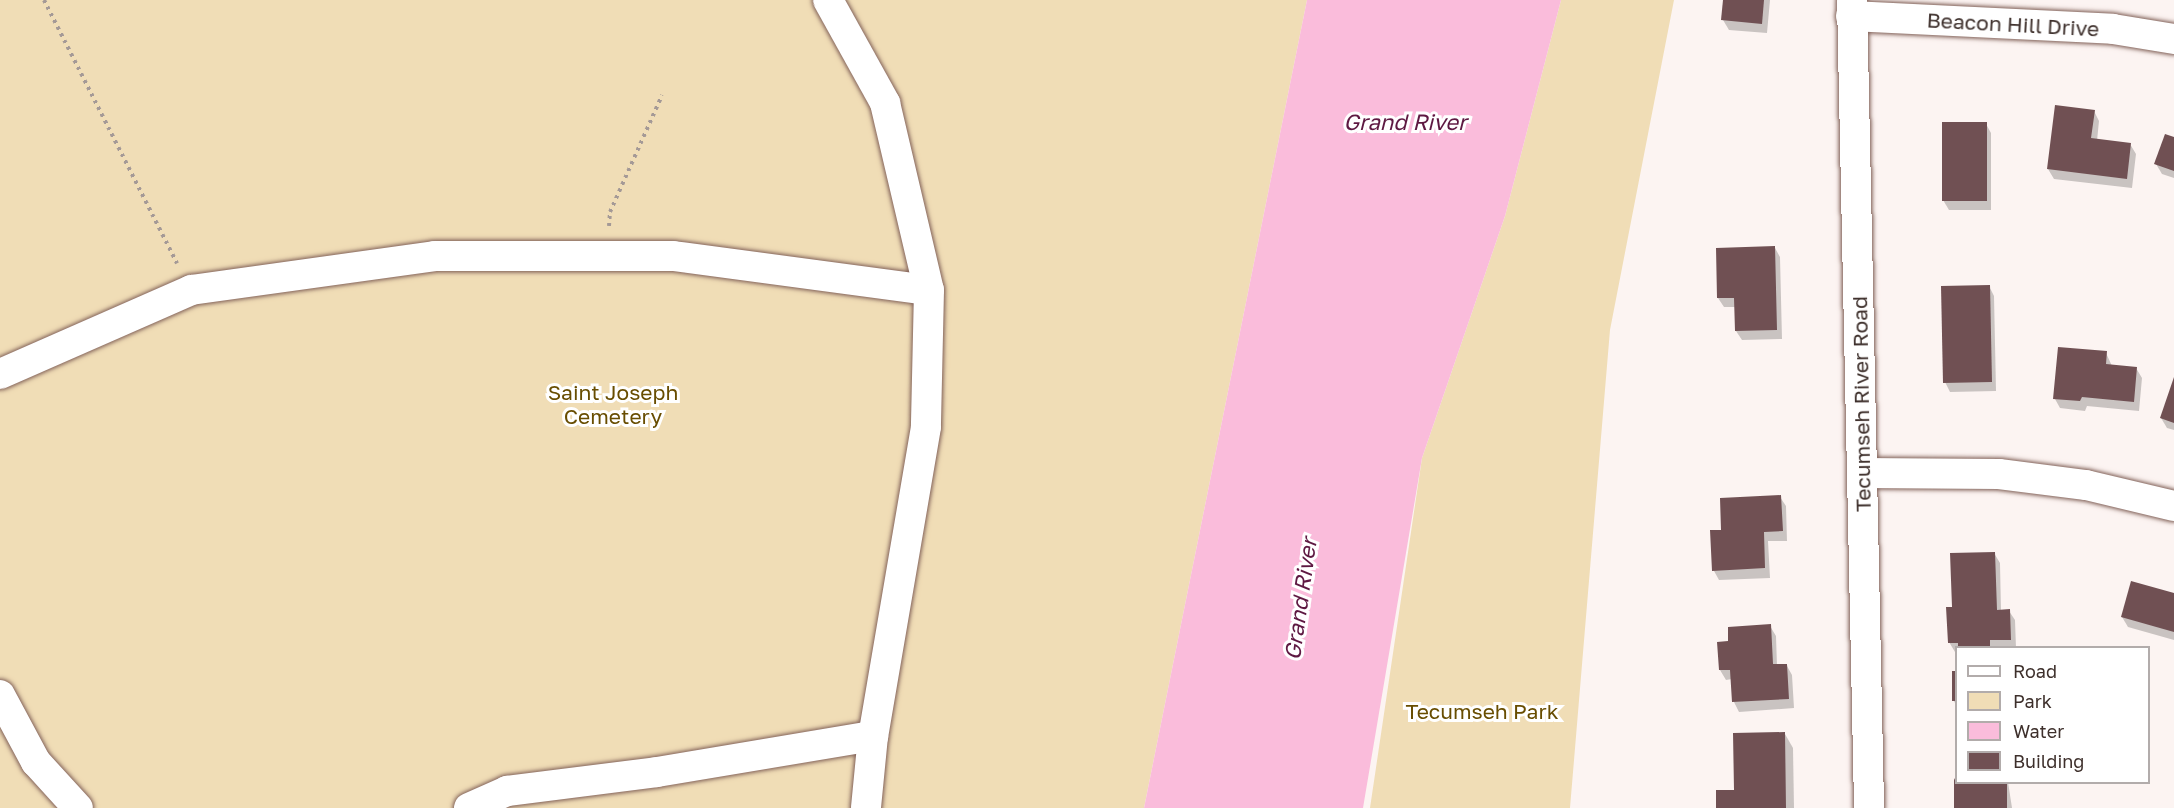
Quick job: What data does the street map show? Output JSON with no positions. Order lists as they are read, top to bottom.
{
  "streets": {
    "street": ["Beacon Hill Drive", "Tecumseh River Road"]
  },
  "crossings": [
    ["Beacon Hill Drive", "Tecumseh River Road"]
  ],
  "water": ["Grand River"],
  "parks": ["Saint Joseph Cemetery", "Tecumseh Park"],
  "legend": [
    "Road",
    "Park",
    "Water",
    "Building"
  ]
}
